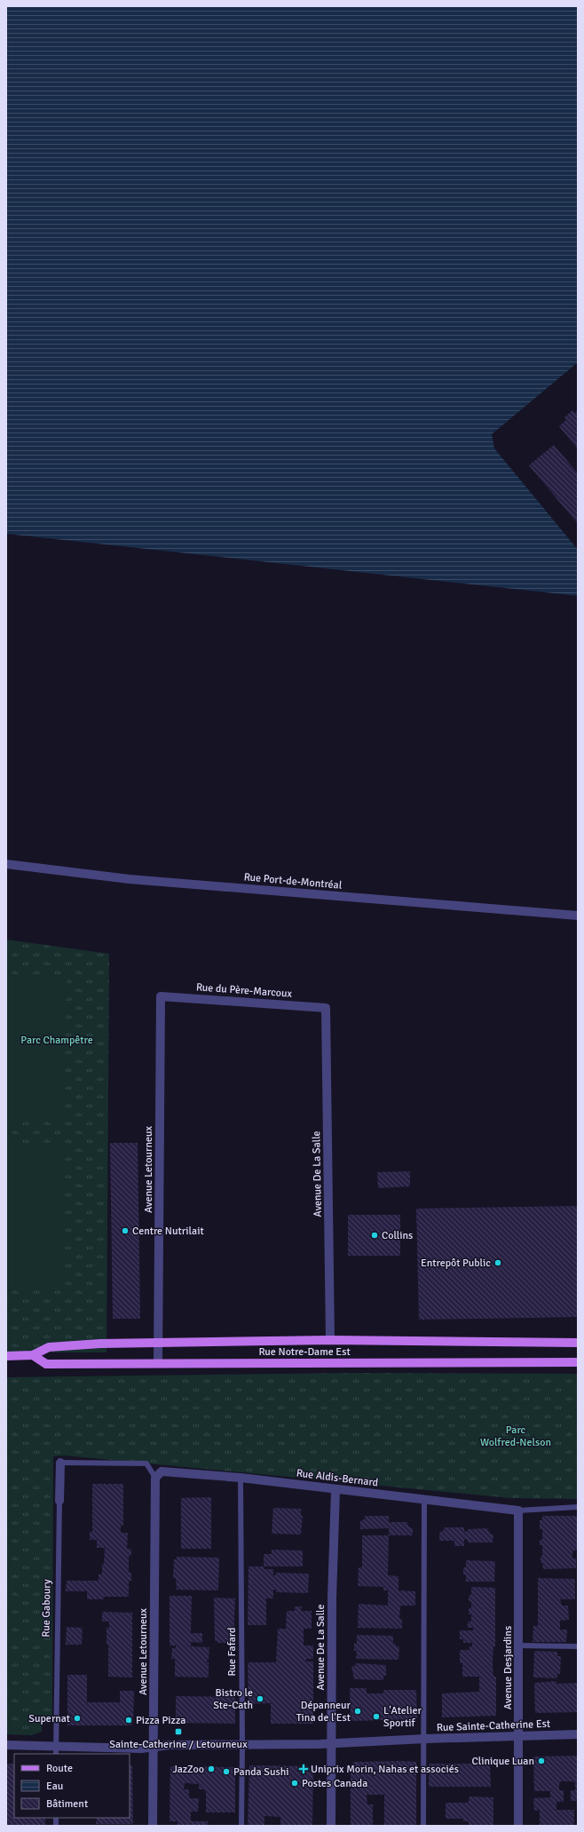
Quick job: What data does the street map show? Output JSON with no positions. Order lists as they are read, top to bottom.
{
  "streets": {
    "main road": ["Rue Notre-Dame Est"],
    "street": [
      "Rue Port-de-Montréal",
      "Rue du Père-Marcoux",
      "Avenue Letourneux",
      "Avenue De La Salle",
      "Rue Aldis-Bernard",
      "Rue Gaboury",
      "Avenue Desjardins",
      "Rue Sainte-Catherine Est"
    ],
    "lane": ["Rue Fafard"]
  },
  "crossings": [
    ["Rue du Père-Marcoux", "Avenue Letourneux"],
    ["Rue du Père-Marcoux", "Avenue De La Salle"],
    ["Avenue Letourneux", "Rue Notre-Dame Est"],
    ["Avenue Letourneux", "Rue Aldis-Bernard"],
    ["Avenue Letourneux", "Rue Sainte-Catherine Est"],
    ["Avenue De La Salle", "Rue Notre-Dame Est"],
    ["Avenue De La Salle", "Rue Aldis-Bernard"],
    ["Avenue De La Salle", "Rue Sainte-Catherine Est"],
    ["Rue Aldis-Bernard", "Rue Fafard"],
    ["Rue Aldis-Bernard", "Avenue Desjardins"],
    ["Rue Gaboury", "Rue Sainte-Catherine Est"],
    ["Rue Fafard", "Rue Sainte-Catherine Est"],
    ["Avenue Desjardins", "Rue Sainte-Catherine Est"]
  ],
  "parks": ["Parc Champêtre", "Parc Wolfred-Nelson"],
  "places": {
    "other": [
      "Centre Nutrilait",
      "Collins",
      "Entrepôt Public",
      "Bistro le Ste-Cath",
      "Dépanneur Tina de l'Est",
      "L'Atelier Sportif",
      "Supernat",
      "Pizza Pizza",
      "Clinique Luan",
      "JazZoo",
      "Panda Sushi",
      "Postes Canada"
    ],
    "transit": ["Sainte-Catherine / Letourneux"],
    "health": ["Uniprix Morin, Nahas et associés"]
  },
  "legend": ["Route", "Eau", "Bâtiment"]
}
